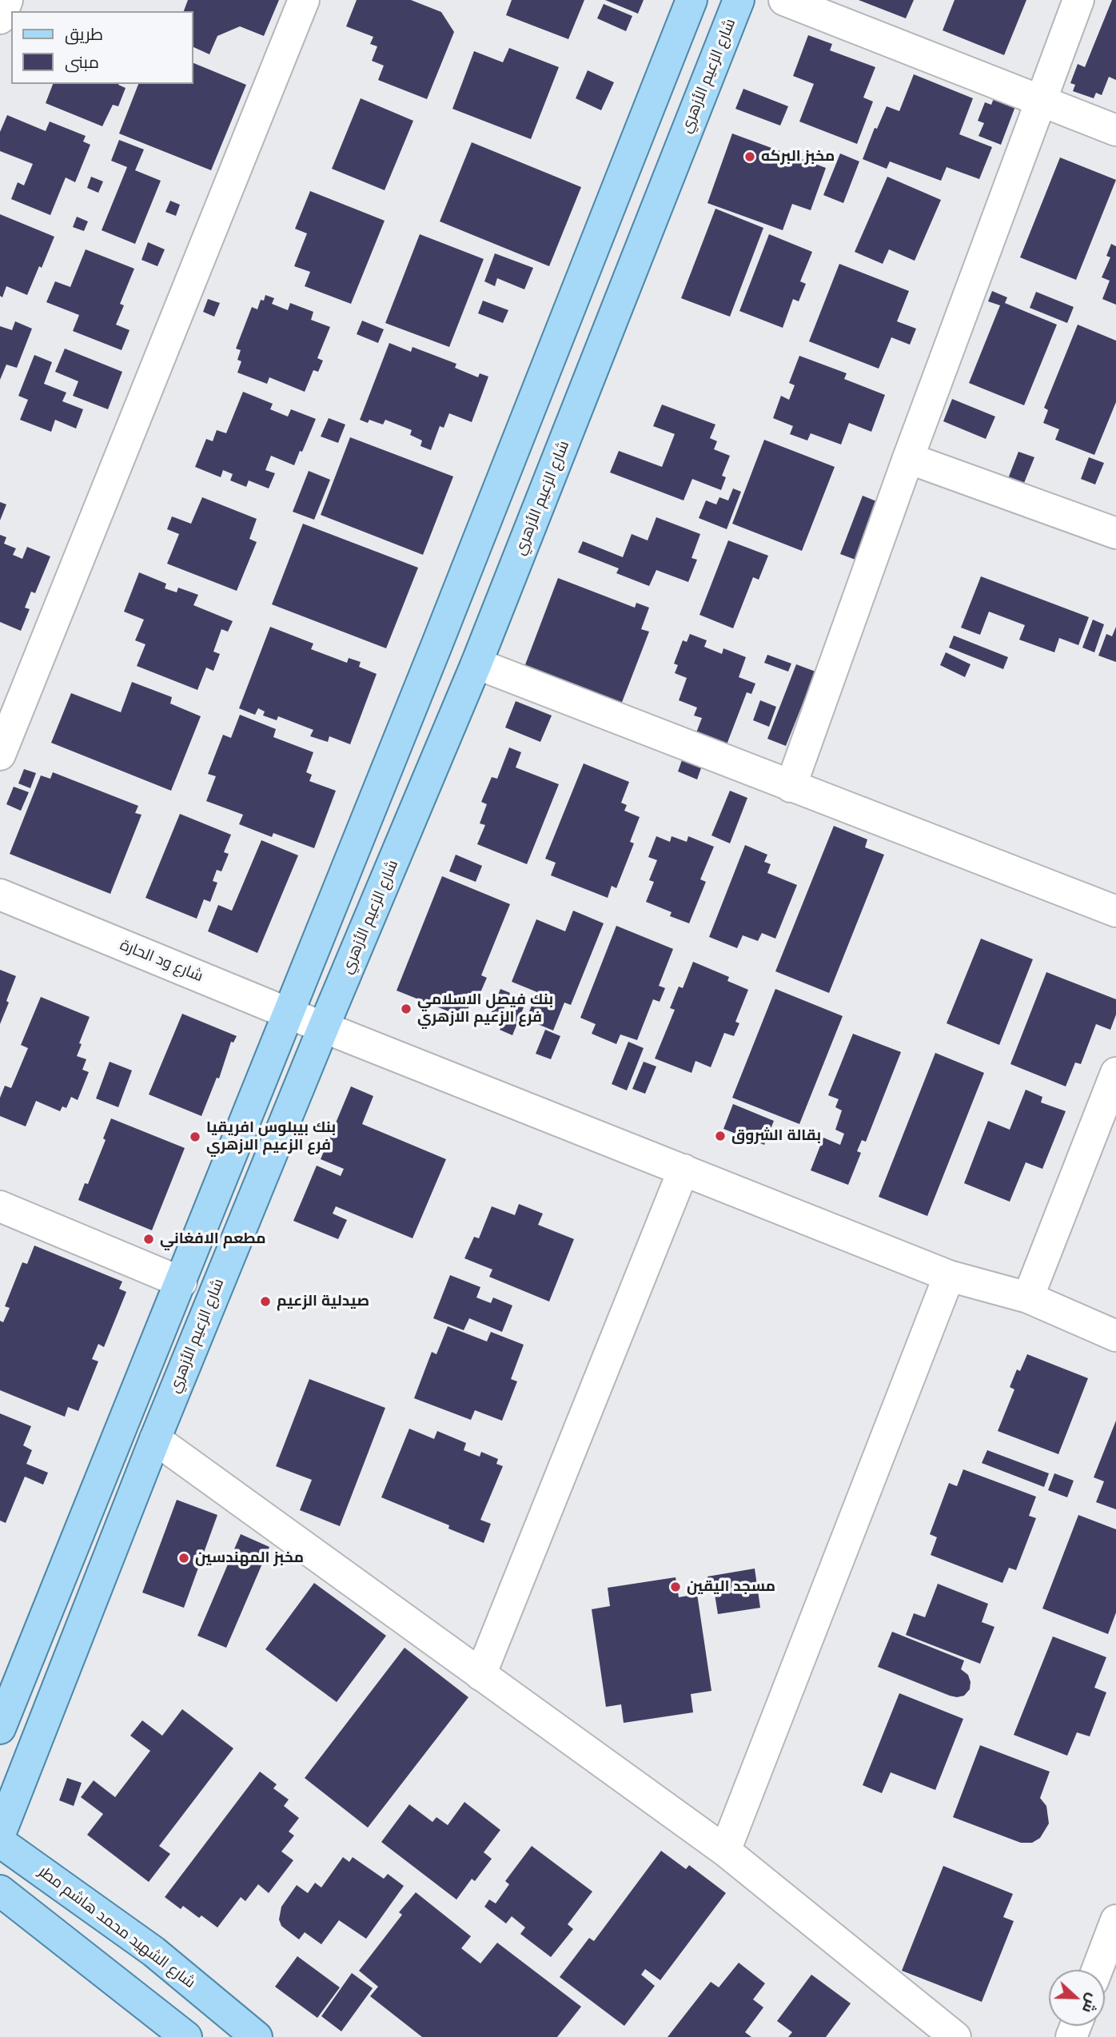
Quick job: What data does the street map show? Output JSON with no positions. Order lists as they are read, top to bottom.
{
  "streets": {
    "main road": ["شارع الزعيم الأزهري", "شارع الشهيد محمد هاشم مطر"],
    "street": ["شارع ود الحارة"]
  },
  "crossings": [
    ["شارع الزعيم الأزهري", "شارع ود الحارة"]
  ],
  "places": [
    "مخبز البركه",
    "بنك فيصل الاسلامي فرع الزعيم الازهري",
    "بقالة الشروق",
    "بنك بيبلوس افريقيا فرع الزعيم الازهري",
    "مطعم الافغاني",
    "صيدلية الزعيم",
    "مخبز المهندسين",
    "مسجد اليقين"
  ],
  "legend": ["طريق", "مبنى"],
  "north": "right"
}
